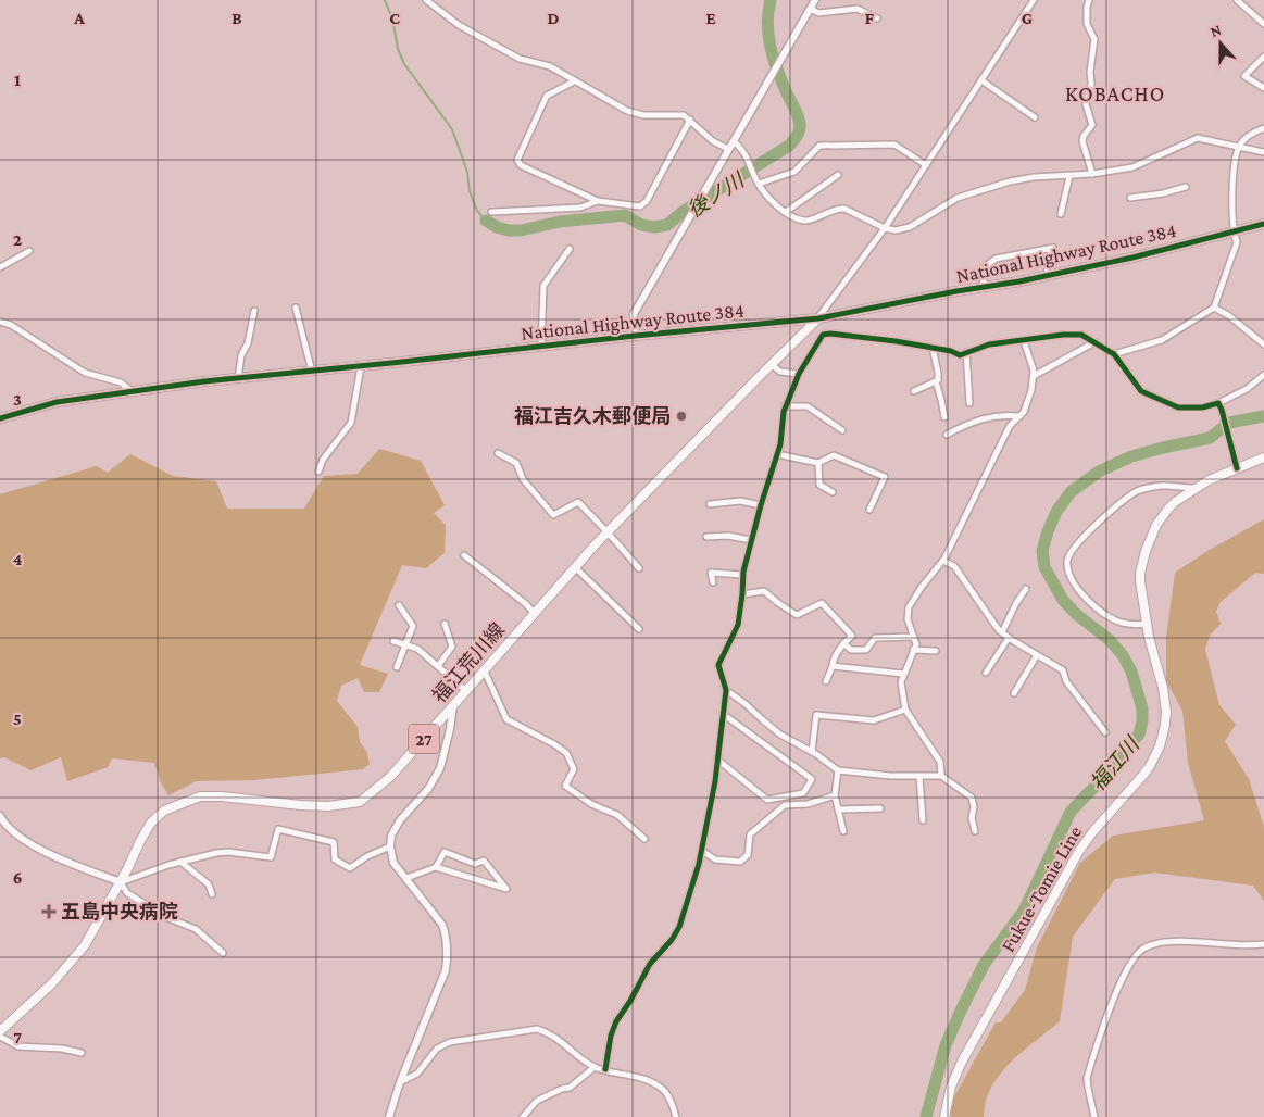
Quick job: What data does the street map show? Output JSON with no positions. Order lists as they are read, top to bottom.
{
  "streets": {
    "main road": [
      "National Highway Route 384",
      "福江荒川線",
      "27",
      "Fukue-Tomie Line"
    ]
  },
  "crossings": [
    ["National Highway Route 384", "福江荒川線"]
  ],
  "districts": ["KOBACHO"],
  "water": ["後ノ川", "福江川"],
  "places": {
    "other": ["福江吉久木郵便局"],
    "health": ["五島中央病院"]
  },
  "north": "top",
  "grid": {
    "columns": [
      "A",
      "B",
      "C",
      "D",
      "E",
      "F",
      "G"
    ],
    "rows": [
      "1",
      "2",
      "3",
      "4",
      "5",
      "6",
      "7"
    ]
  }
}
